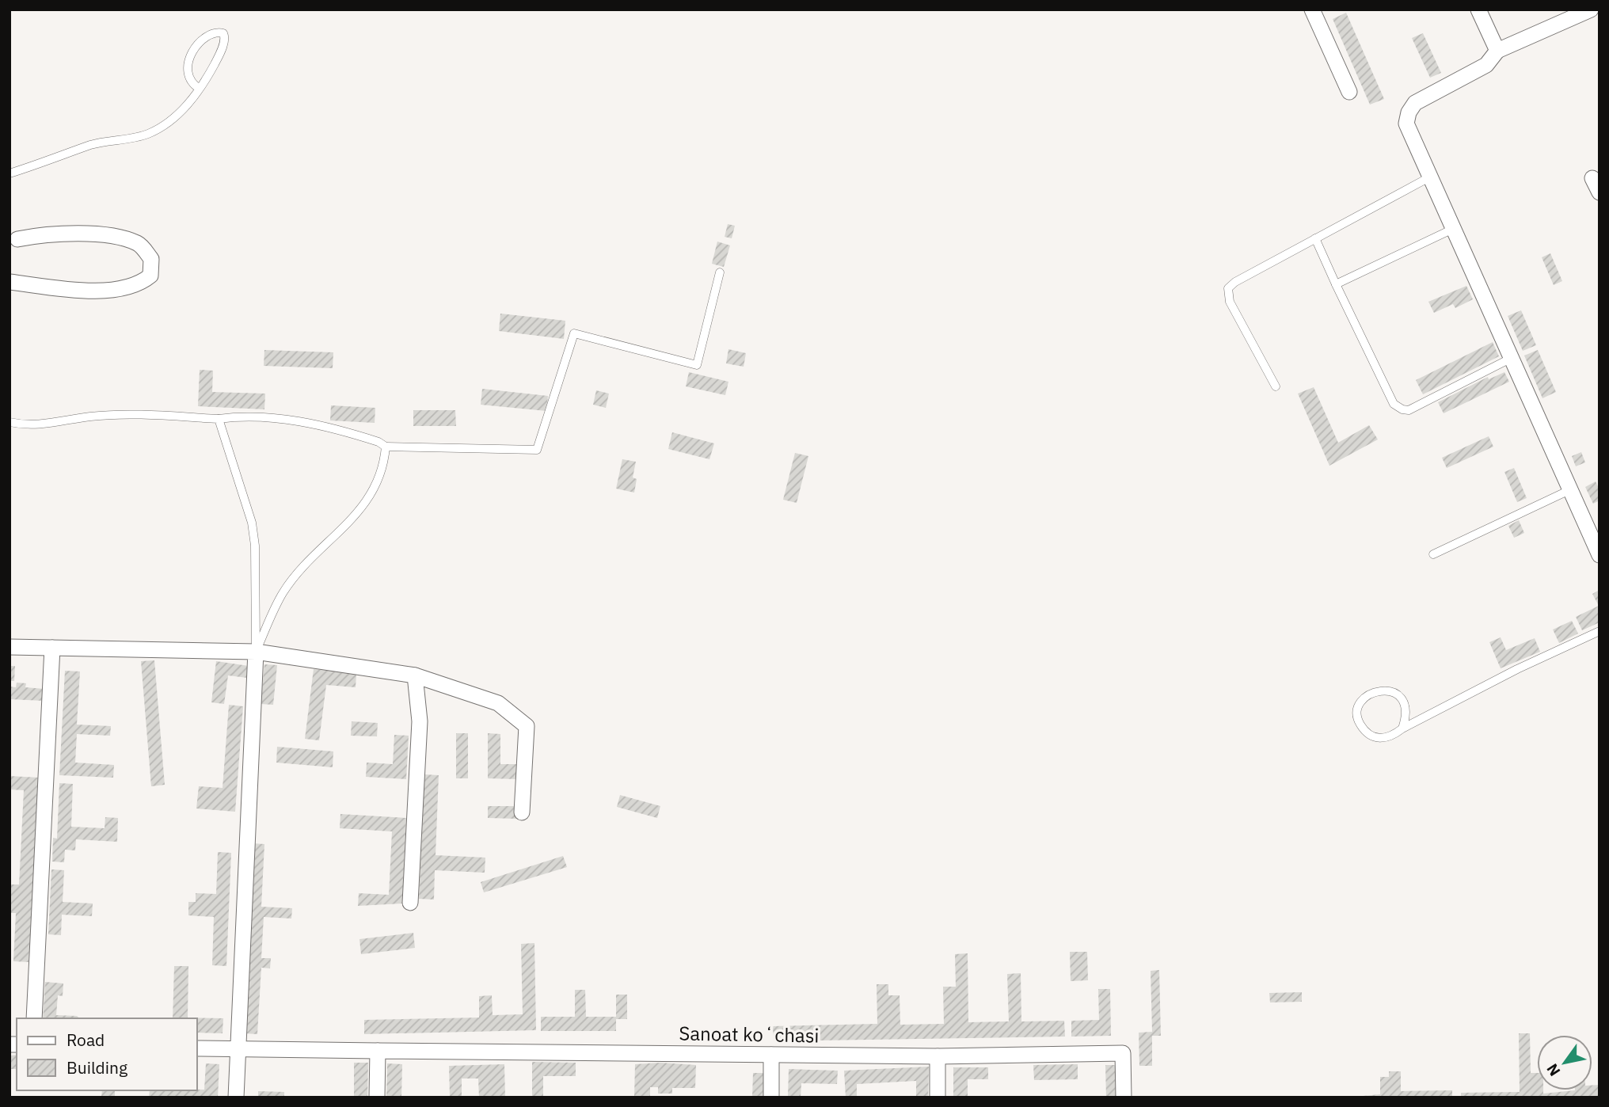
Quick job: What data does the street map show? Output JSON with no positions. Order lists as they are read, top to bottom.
{
  "streets": {
    "street": ["Sanoat koʻchasi"]
  },
  "legend": ["Road", "Building"],
  "north": "bottom left"
}
